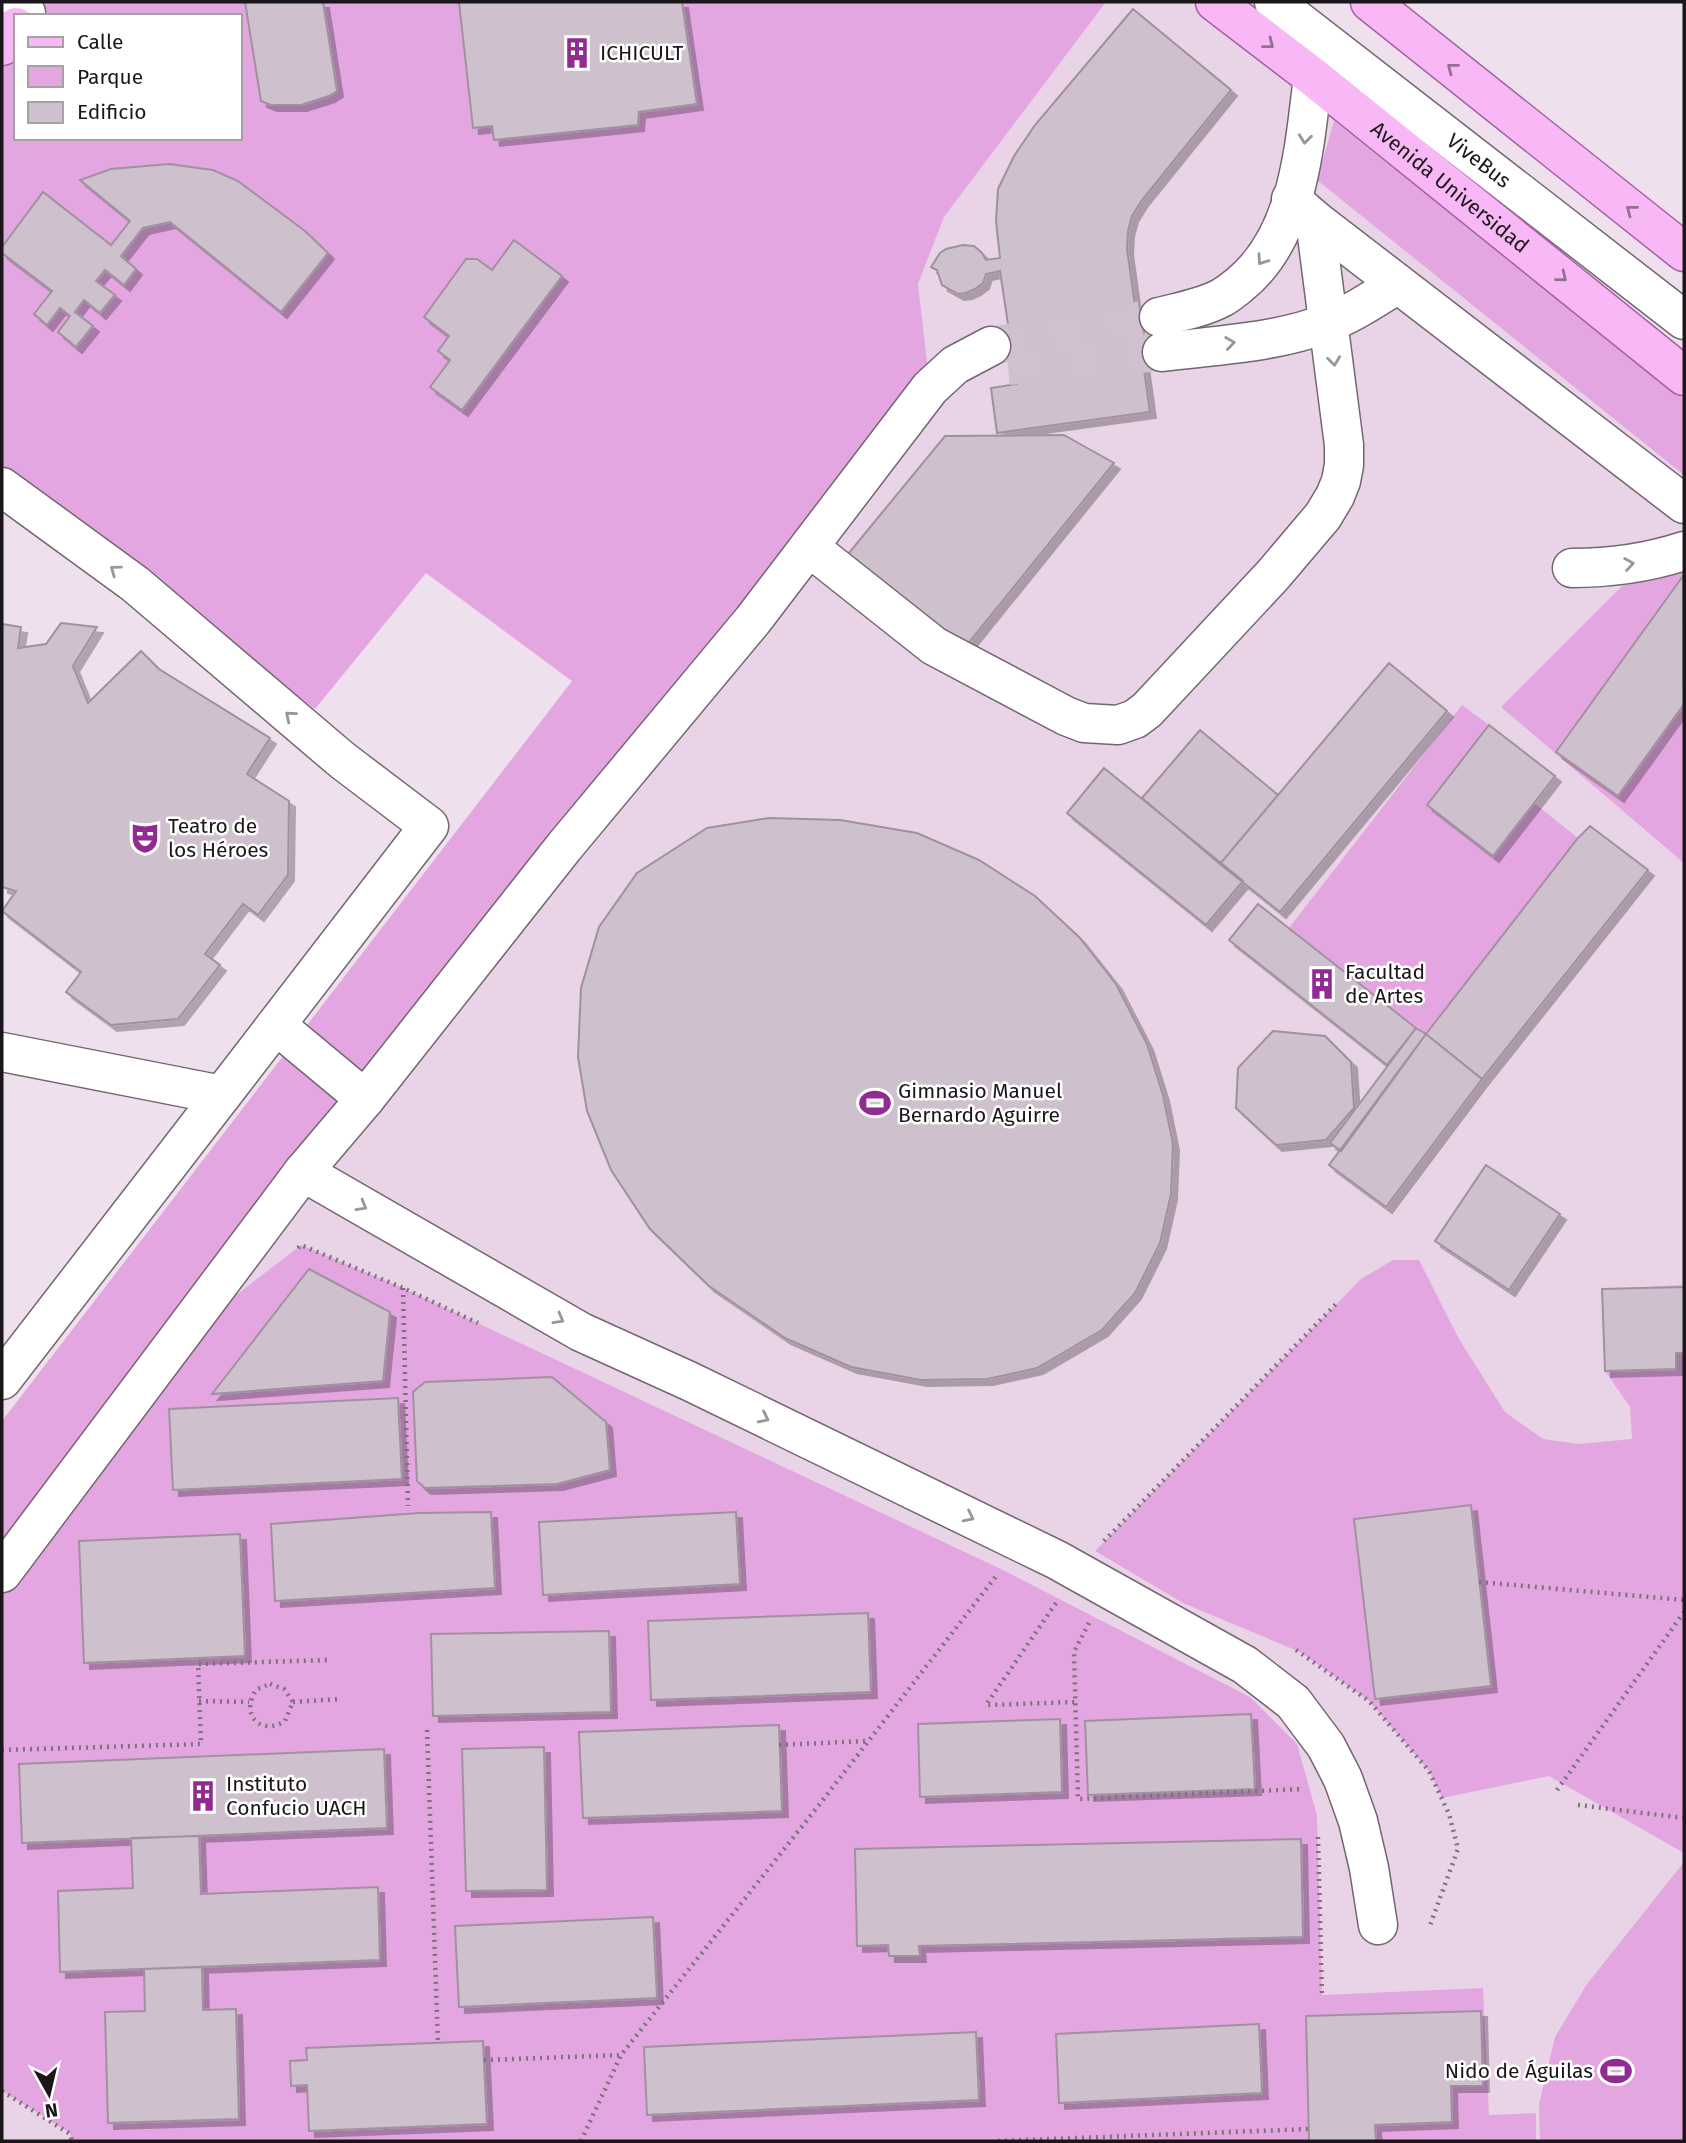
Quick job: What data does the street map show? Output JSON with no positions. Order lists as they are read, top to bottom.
{
  "streets": {
    "main road": ["Avenida Universidad"],
    "lane": ["ViveBus"]
  },
  "places": {
    "building": ["ICHICULT", "Facultad de Artes", "Instituto Confucio UACH"],
    "theatre": ["Teatro de los Héroes"],
    "sports": ["Gimnasio Manuel Bernardo Aguirre", "Nido de Águilas"]
  },
  "legend": ["Calle", "Parque", "Edificio"],
  "north": "bottom"
}
